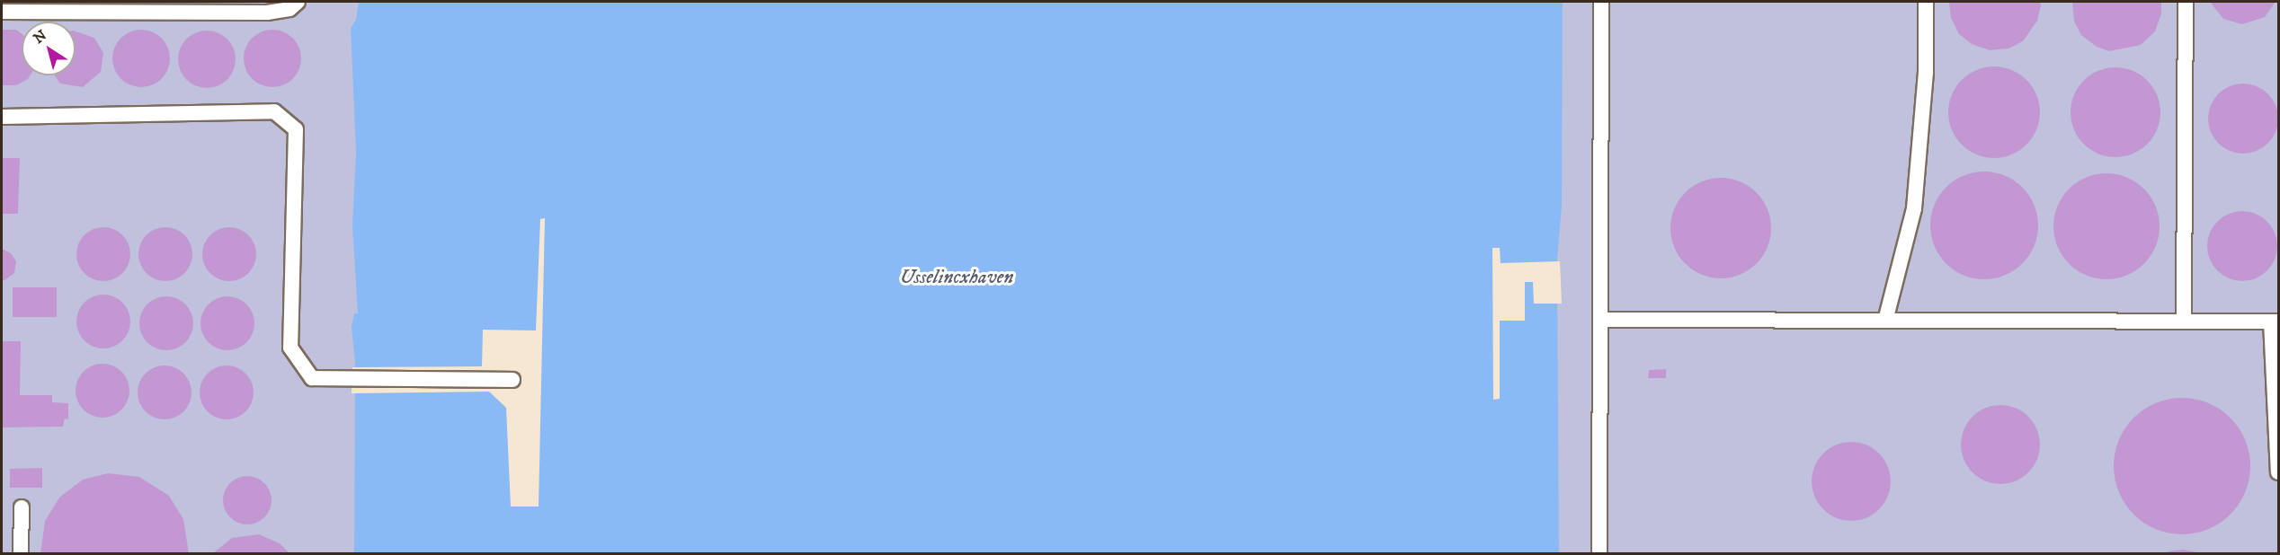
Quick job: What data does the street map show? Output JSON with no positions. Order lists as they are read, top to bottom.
{
  "water": ["Usselincxhaven"],
  "north": "top left"
}
